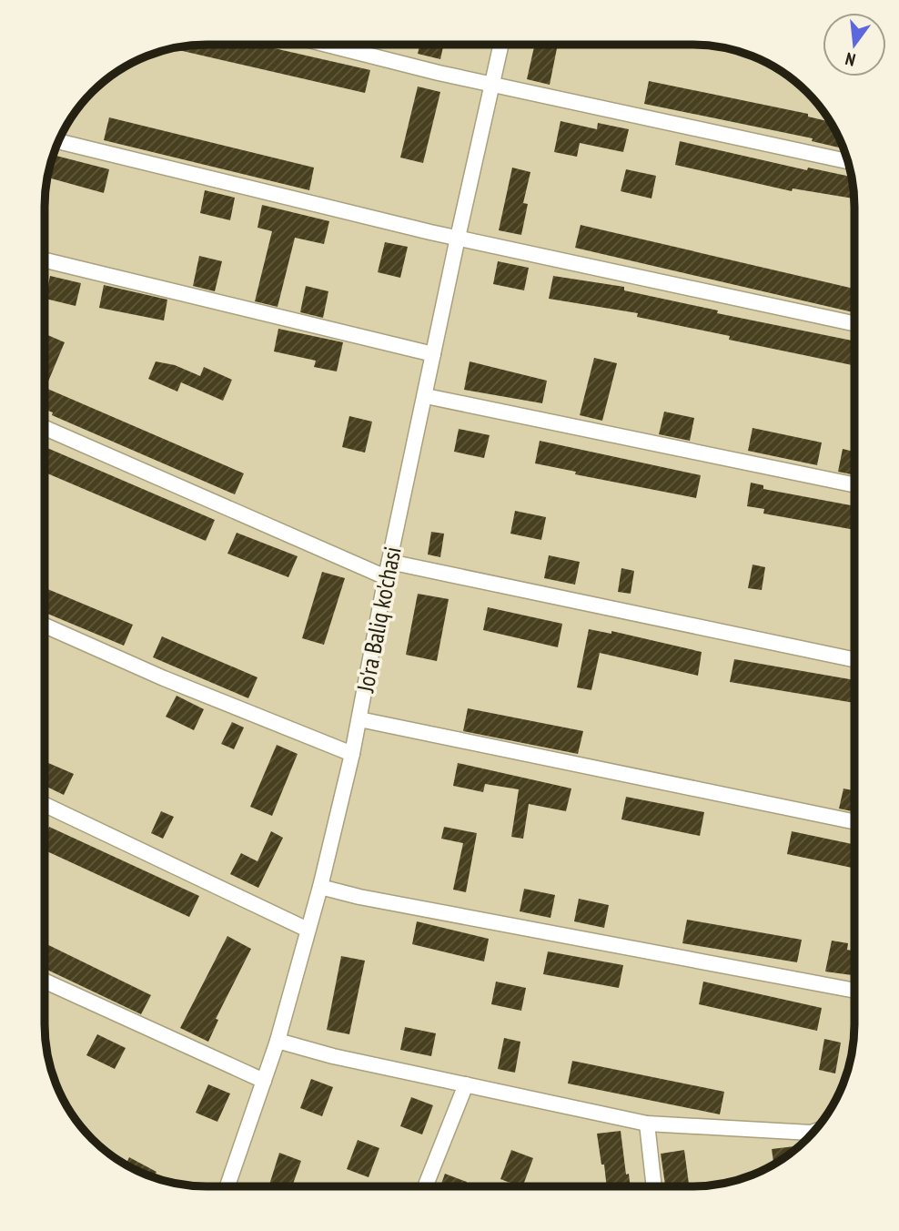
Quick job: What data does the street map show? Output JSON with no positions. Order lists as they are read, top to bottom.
{
  "streets": {
    "street": ["Jo'ra Baliq ko'chasi"]
  },
  "north": "bottom"
}
